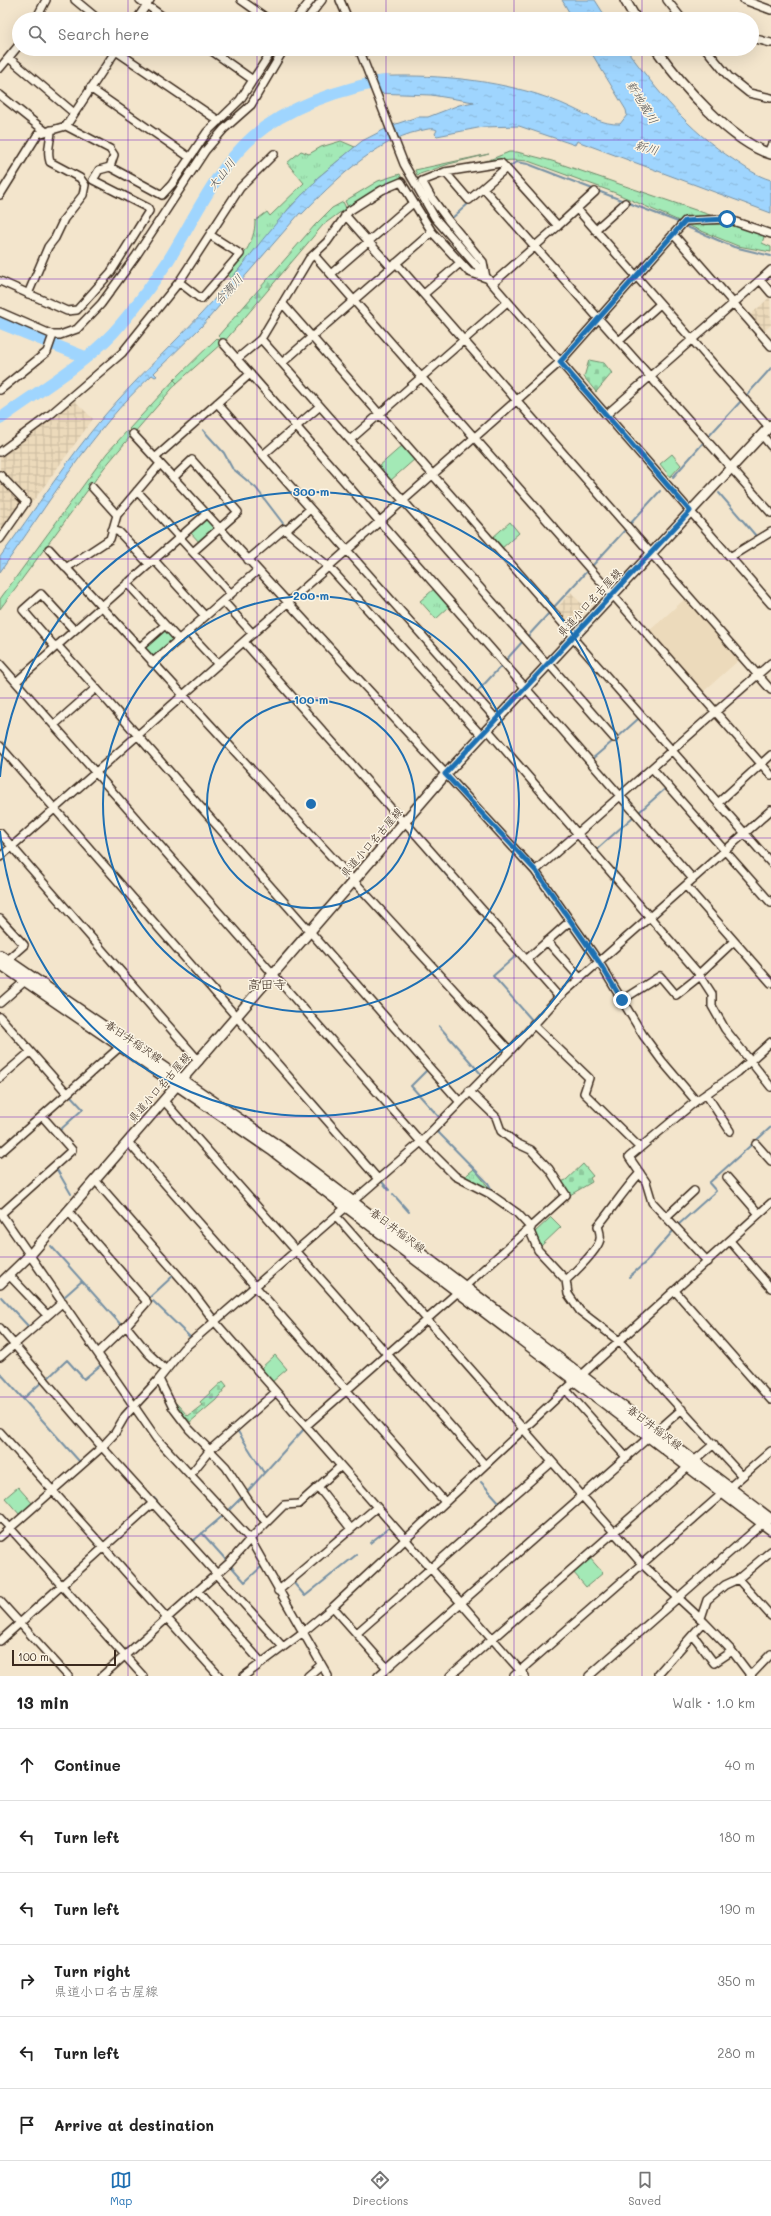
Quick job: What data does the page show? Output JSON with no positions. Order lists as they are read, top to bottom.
{
  "streets": {
    "main road": ["県道小口名古屋線", "春日井稲沢線"]
  },
  "crossings": [
    ["県道小口名古屋線", "春日井稲沢線"]
  ],
  "districts": ["高田寺"],
  "water": [
    "新地蔵川",
    "新川",
    "大山川",
    "合瀬川"
  ],
  "scale_bar": "100 m",
  "page": {
    "search": "Search here",
    "scale": "100 m",
    "heading": ["13 min", "Walk · 1.0 km"],
    "list": [
      ["Continue", "40 m"],
      ["Turn left", "180 m"],
      ["Turn left", "190 m"],
      ["Turn right", "県道小口名古屋線", "350 m"],
      ["Turn left", "280 m"],
      "Arrive at destination"
    ],
    "nav": ["Map", "Directions", "Saved"]
  },
  "rings": ["300 m", "200 m", "100 m"]
}
